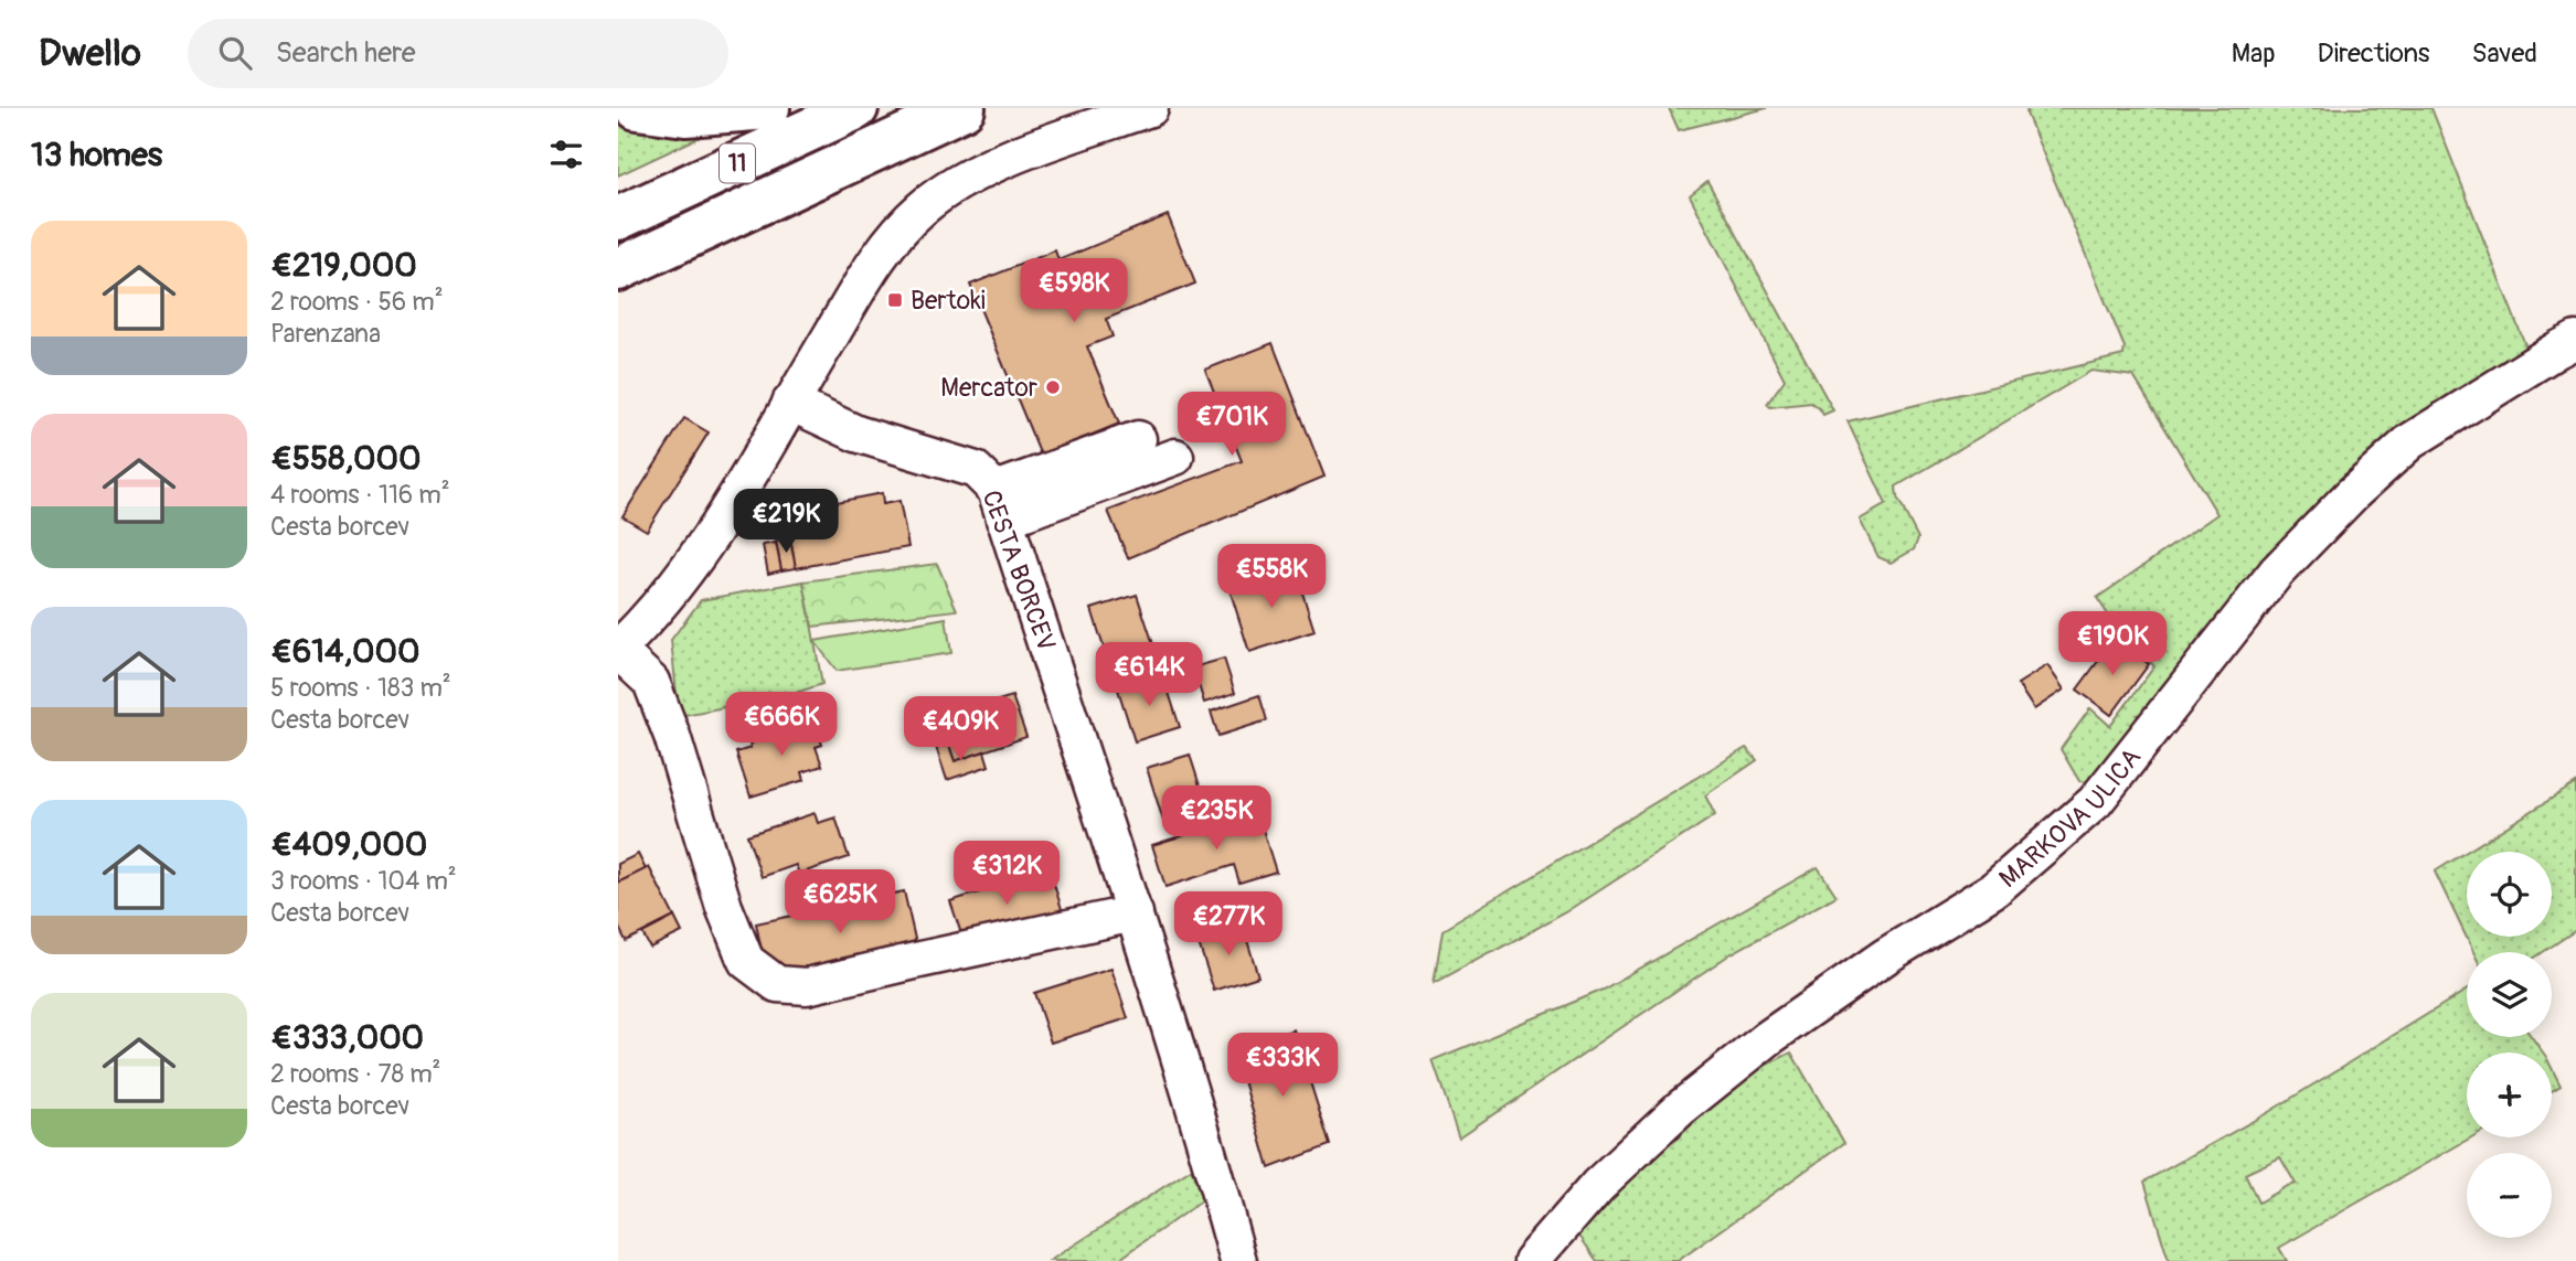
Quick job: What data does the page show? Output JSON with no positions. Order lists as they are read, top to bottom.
{
  "streets": {
    "highway": ["11"],
    "street": ["CESTA BORCEV", "MARKOVA ULICA"]
  },
  "places": {
    "transit": ["Bertoki"],
    "other": ["Mercator"]
  },
  "page": {
    "header": "Dwello",
    "search": "Search here",
    "nav": ["Map", "Directions", "Saved"],
    "heading": "13 homes",
    "list": [
      {
        "name": "€219,000",
        "note": "2 rooms · 56 m² · Parenzana"
      },
      {
        "name": "€558,000",
        "note": "4 rooms · 116 m² · Cesta borcev"
      },
      {
        "name": "€614,000",
        "note": "5 rooms · 183 m² · Cesta borcev"
      },
      {
        "name": "€409,000",
        "note": "3 rooms · 104 m² · Cesta borcev"
      },
      {
        "name": "€333,000",
        "note": "2 rooms · 78 m² · Cesta borcev"
      }
    ],
    "price": [
      "€598K",
      "€701K",
      "€219K",
      "€558K",
      "€190K",
      "€614K",
      "€666K",
      "€409K",
      "€235K",
      "€312K",
      "€625K",
      "€277K",
      "€333K"
    ],
    "map_buttons": ["+", "−"]
  }
}
